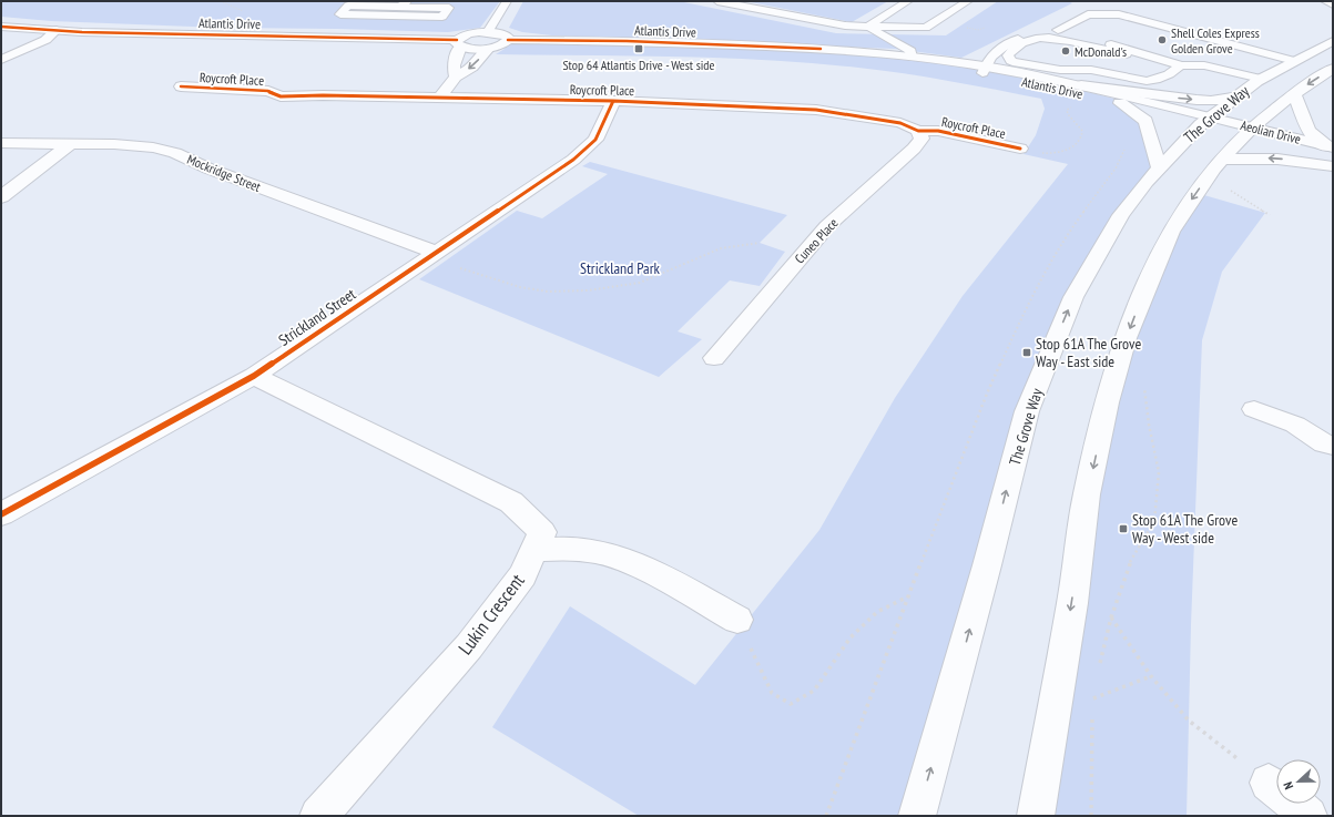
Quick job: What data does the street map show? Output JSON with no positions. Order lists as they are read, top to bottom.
{
  "streets": {
    "street": [
      "Atlantis Drive",
      "Roycroft Place",
      "The Grove Way",
      "Aeolian Drive",
      "Mockridge Street",
      "Cuneo Place",
      "Strickland Street",
      "Lukin Crescent"
    ]
  },
  "crossings": [
    ["Atlantis Drive", "The Grove Way"],
    ["Atlantis Drive", "Aeolian Drive"],
    ["Roycroft Place", "Cuneo Place"],
    ["Roycroft Place", "Strickland Street"],
    ["Mockridge Street", "Strickland Street"],
    ["Strickland Street", "Lukin Crescent"]
  ],
  "parks": ["Strickland Park"],
  "places": {
    "other": ["Shell Coles Express Golden Grove", "McDonald's"],
    "transit": ["Stop 64 Atlantis Drive - West side", "Stop 61A The Grove Way - East side", "Stop 61A The Grove Way - West side"]
  },
  "north": "left"
}
